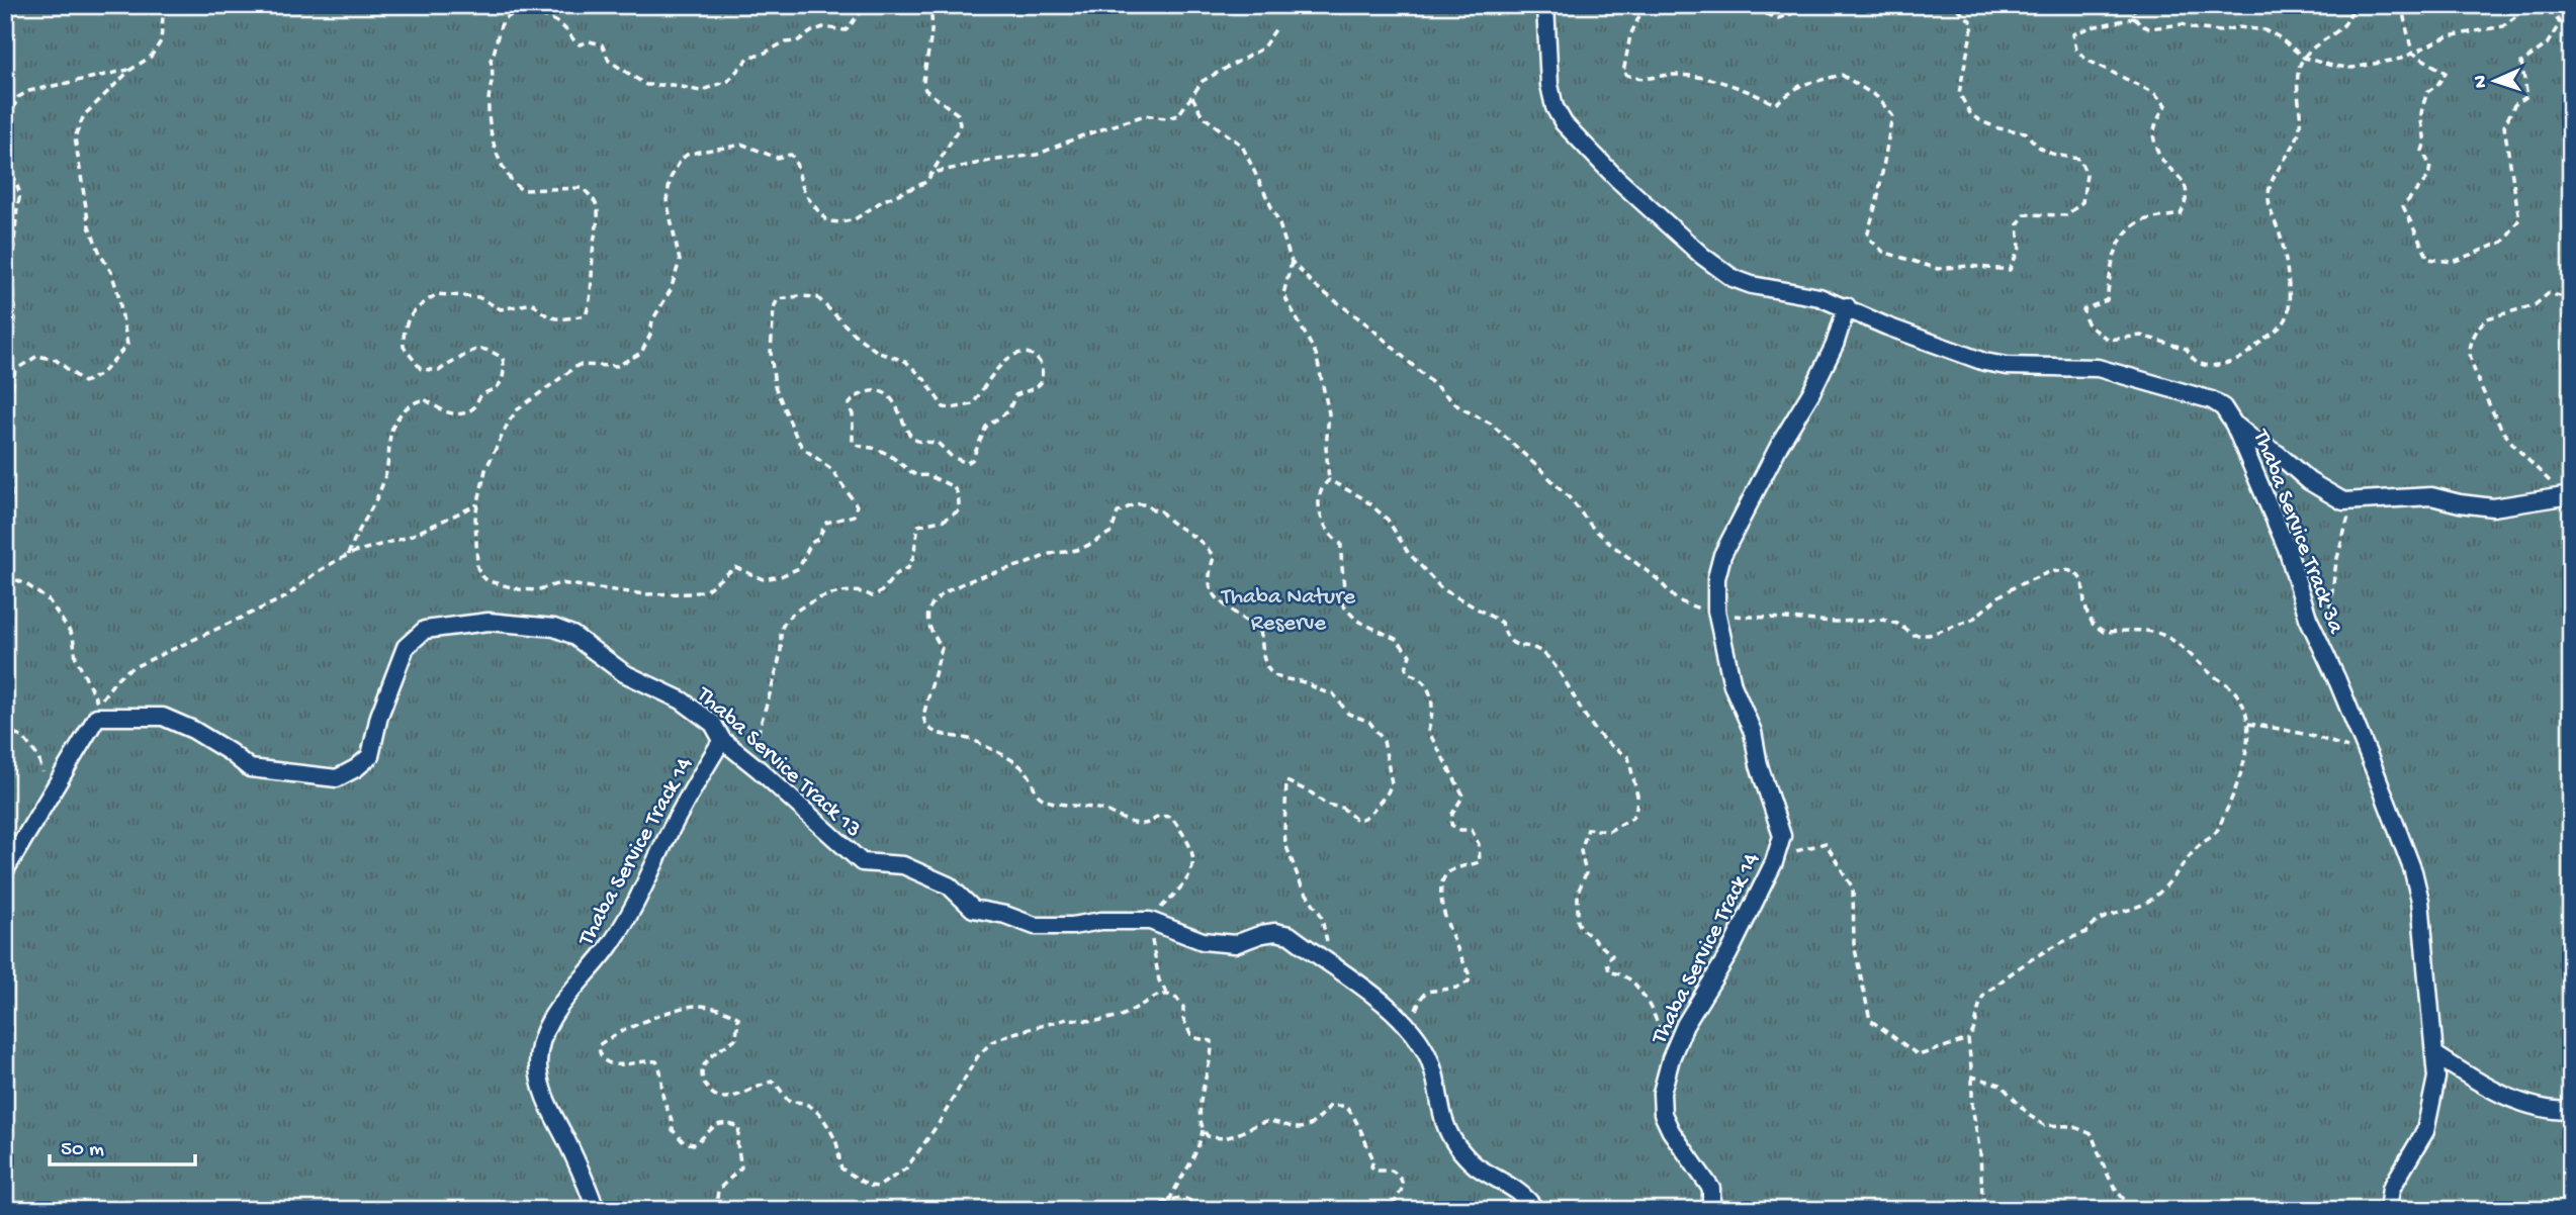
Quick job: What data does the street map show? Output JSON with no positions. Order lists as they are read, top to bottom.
{
  "streets": {
    "street": ["Thaba Service Track 3a", "Thaba Service Track 13", "Thaba Service Track 14"]
  },
  "crossings": [
    ["Thaba Service Track 3a", "Thaba Service Track 14"],
    ["Thaba Service Track 13", "Thaba Service Track 14"]
  ],
  "parks": ["Thaba Nature Reserve"],
  "scale_bar": "50 m",
  "north": "left"
}
